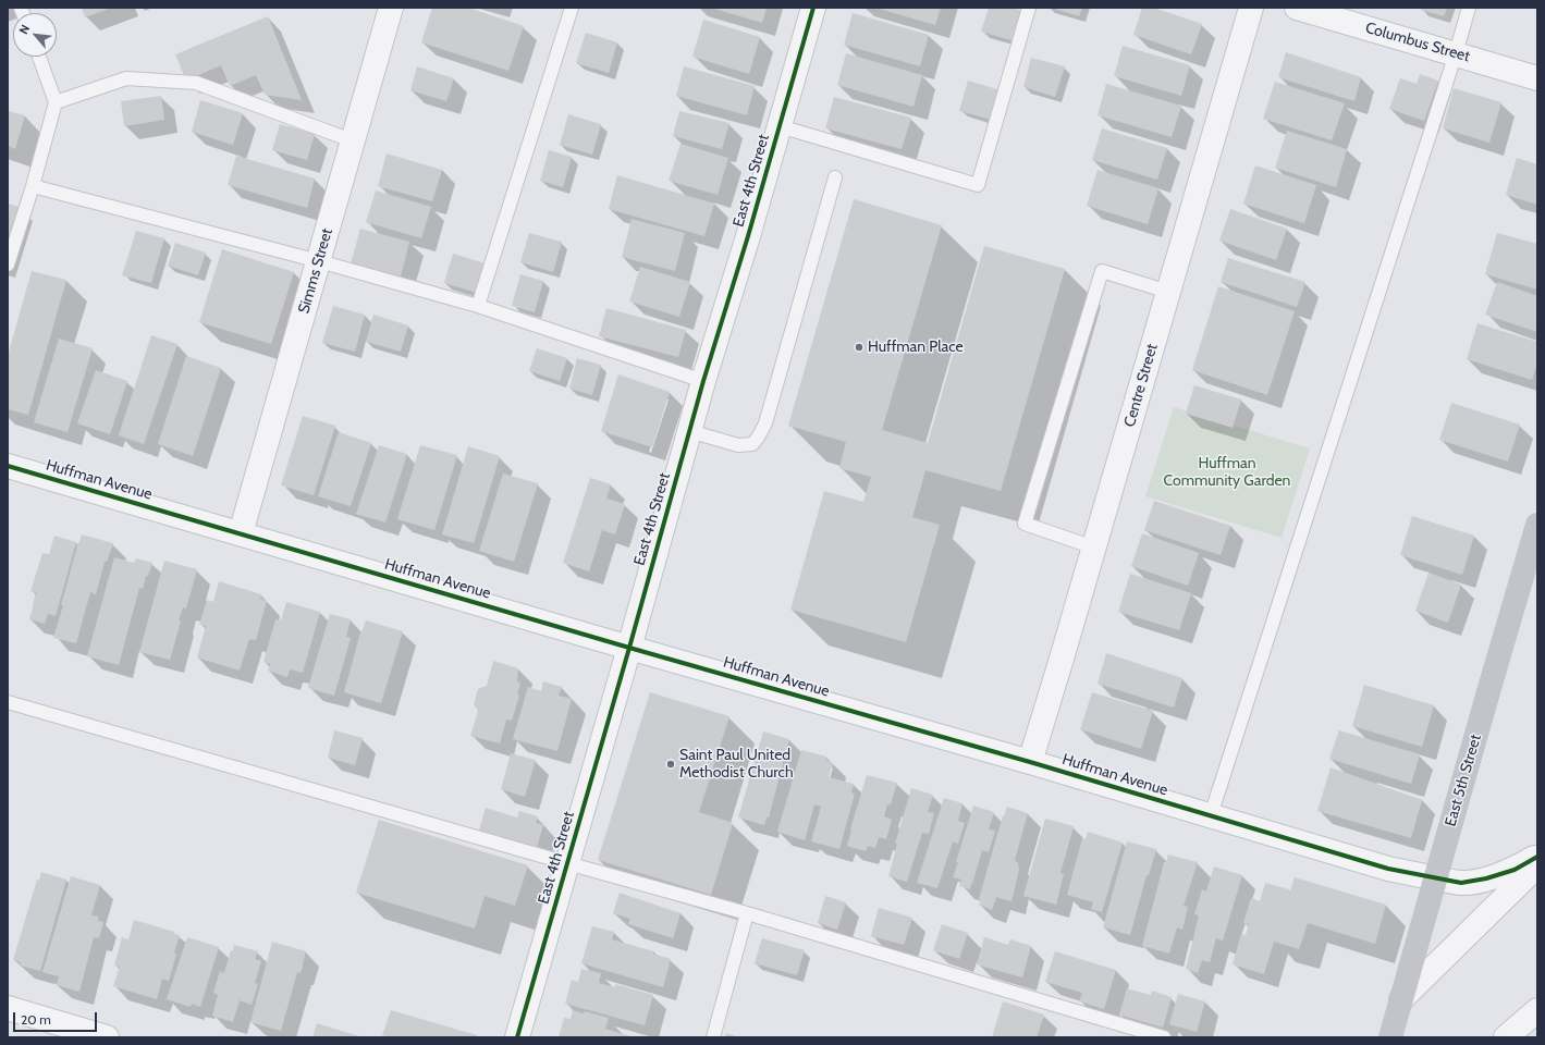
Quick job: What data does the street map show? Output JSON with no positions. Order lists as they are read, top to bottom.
{
  "streets": {
    "main road": ["East 5th Street"],
    "street": [
      "Columbus Street",
      "East 4th Street",
      "Simms Street",
      "Centre Street",
      "Huffman Avenue"
    ]
  },
  "crossings": [
    ["East 4th Street", "Huffman Avenue"],
    ["Simms Street", "Huffman Avenue"],
    ["Centre Street", "Huffman Avenue"],
    ["Huffman Avenue", "East 5th Street"]
  ],
  "parks": ["Huffman Community Garden"],
  "places": ["Huffman Place", "Saint Paul United Methodist Church"],
  "scale_bar": "20 m",
  "north": "top left"
}
